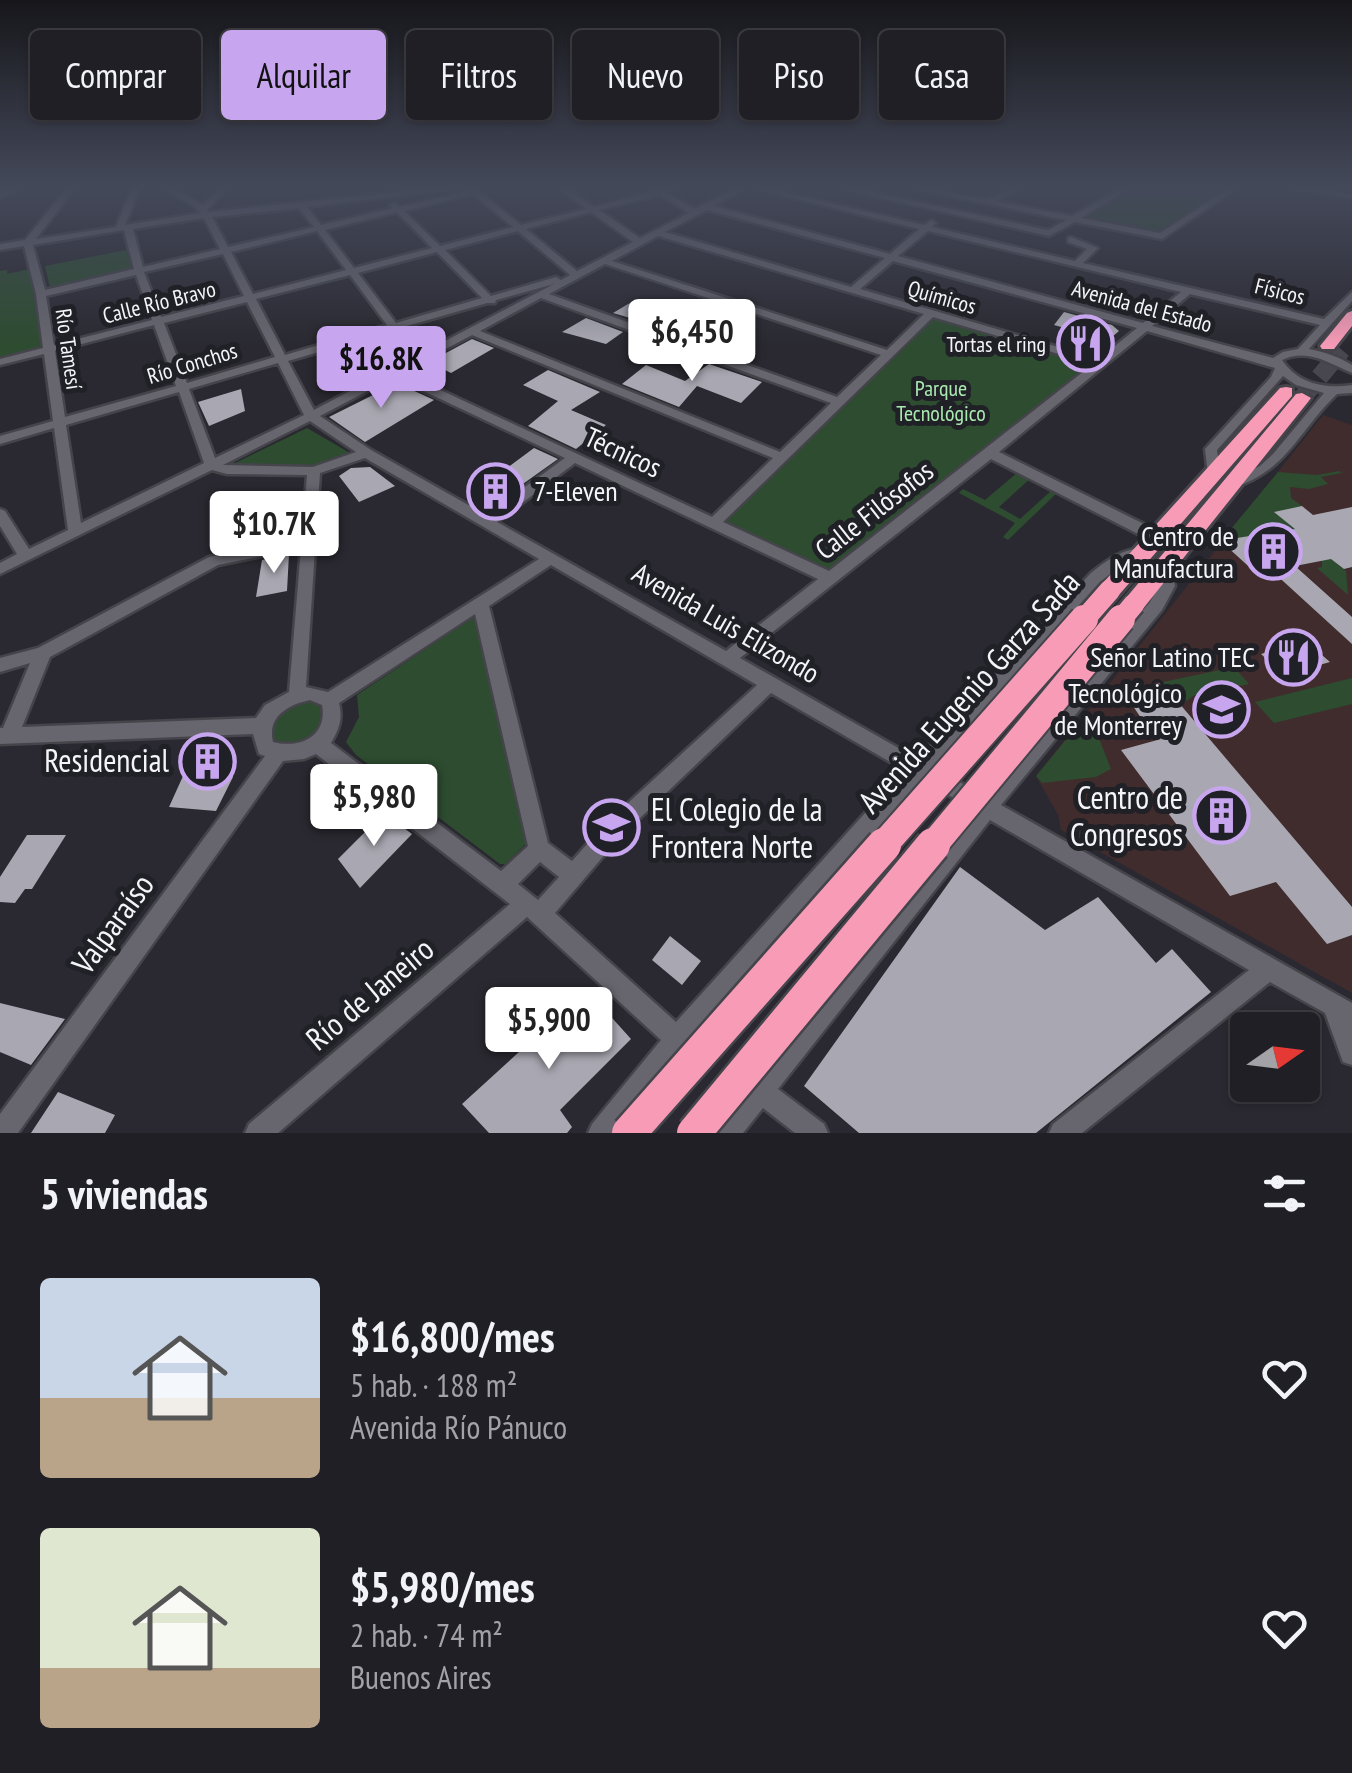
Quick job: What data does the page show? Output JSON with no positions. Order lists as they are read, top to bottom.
{
  "streets": {
    "highway": ["Avenida Eugenio Garza Sada"],
    "street": [
      "Físicos",
      "Químicos",
      "Calle Río Bravo",
      "Avenida del Estado",
      "Río Tamesí",
      "Río Conchos",
      "Técnicos",
      "Calle Filósofos",
      "Avenida Luis Elizondo",
      "Valparaíso",
      "Río de Janeiro"
    ]
  },
  "crossings": [
    ["Físicos", "Calle Filósofos"],
    ["Químicos", "Calle Filósofos"],
    ["Calle Río Bravo", "Río Tamesí"],
    ["Calle Río Bravo", "Avenida Luis Elizondo"],
    ["Avenida del Estado", "Calle Filósofos"],
    ["Río Tamesí", "Río Conchos"],
    ["Río Conchos", "Avenida Luis Elizondo"],
    ["Técnicos", "Calle Filósofos"],
    ["Calle Filósofos", "Avenida Luis Elizondo"],
    ["Avenida Luis Elizondo", "Río de Janeiro"]
  ],
  "parks": ["Parque Tecnológico"],
  "places": {
    "restaurant": ["Tortas el ring", "Señor Latino TEC"],
    "building": [
      "7-Eleven",
      "Centro de Manufactura",
      "Residencial",
      "Centro de Congresos"
    ],
    "school or university": ["Tecnológico de Monterrey", "El Colegio de la Frontera Norte"]
  },
  "north": "right",
  "page": {
    "chip": [
      "Comprar",
      "Alquilar",
      "Filtros",
      "Nuevo",
      "Piso",
      "Casa"
    ],
    "price": [
      "$6,450",
      "$16.8K",
      "$10.7K",
      "$5,980",
      "$5,900"
    ],
    "heading": "5 viviendas",
    "list": [
      {
        "name": "$16,800/mes",
        "note": "5 hab. · 188 m² · Avenida Río Pánuco"
      },
      {
        "name": "$5,980/mes",
        "note": "2 hab. · 74 m² · Buenos Aires"
      }
    ]
  }
}
